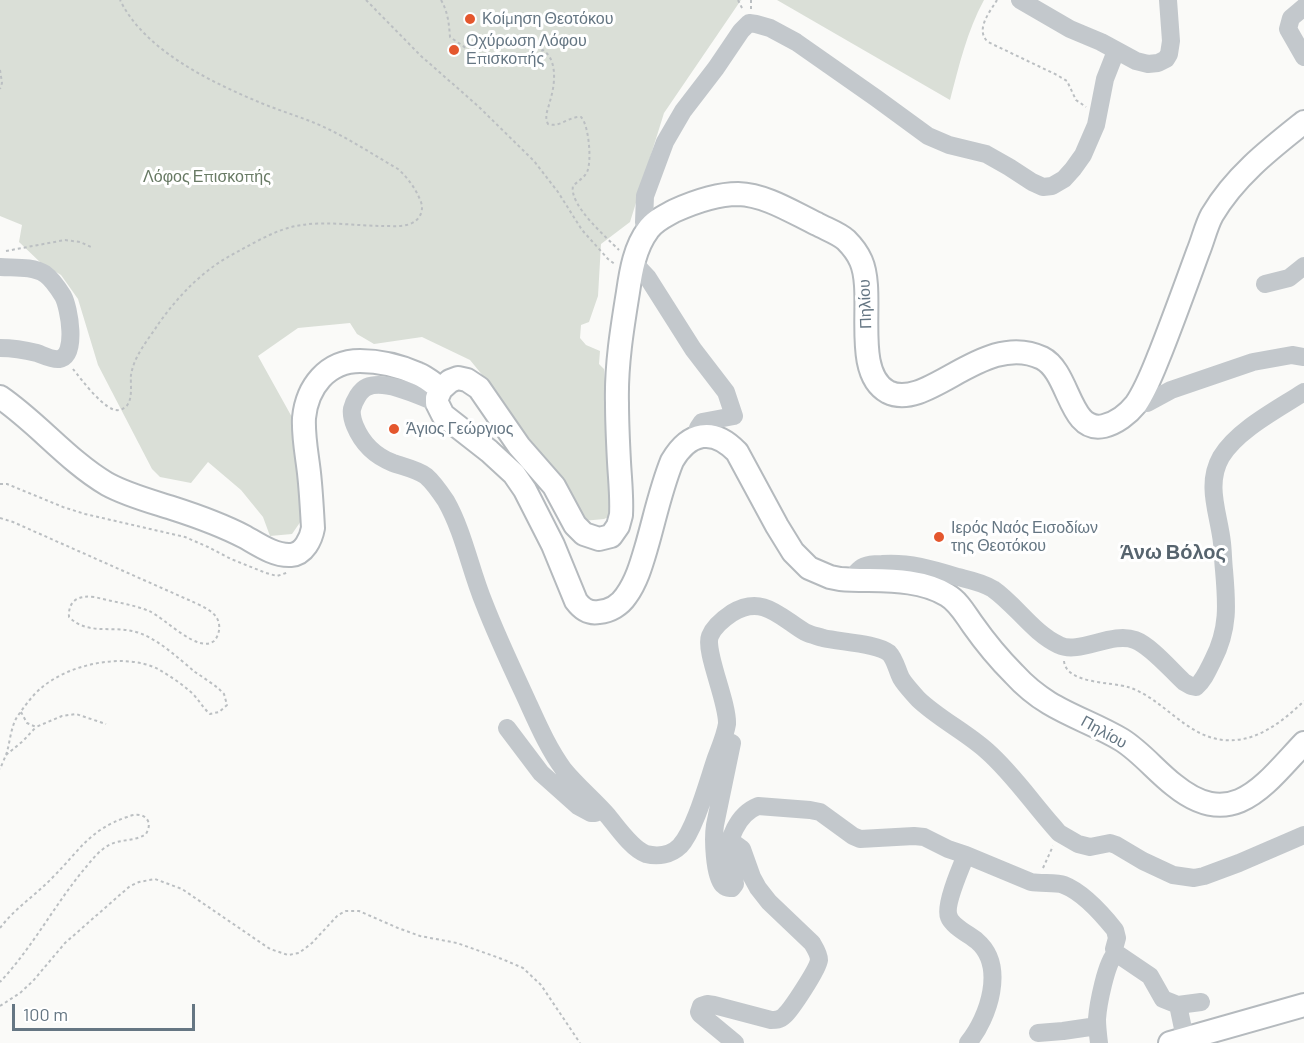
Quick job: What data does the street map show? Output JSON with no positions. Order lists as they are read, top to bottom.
{
  "streets": {
    "main road": ["Πηλίου"]
  },
  "districts": ["Άνω Βόλος"],
  "parks": ["Λόφος Επισκοπής"],
  "places": [
    "Κοίμηση Θεοτόκου",
    "Οχύρωση Λόφου Επισκοπής",
    "Άγιος Γεώργιος",
    "Ιερός Ναός Εισοδίων της Θεοτόκου"
  ],
  "scale_bar": "100 m"
}
